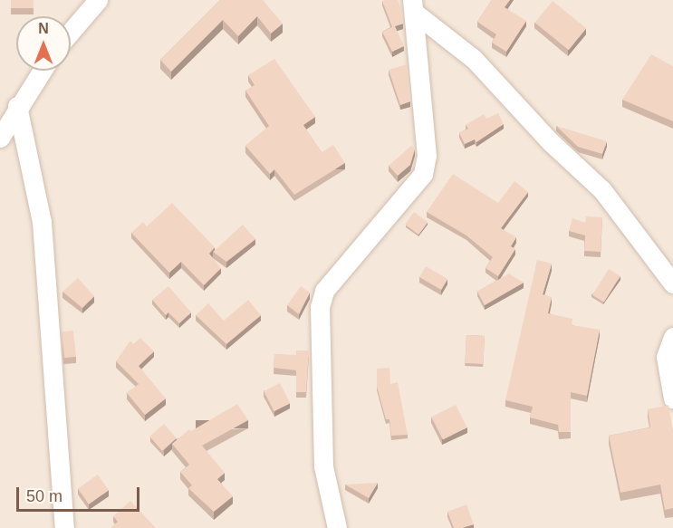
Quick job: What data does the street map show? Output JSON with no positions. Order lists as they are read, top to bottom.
{
  "scale_bar": "50 m",
  "north": "top"
}
